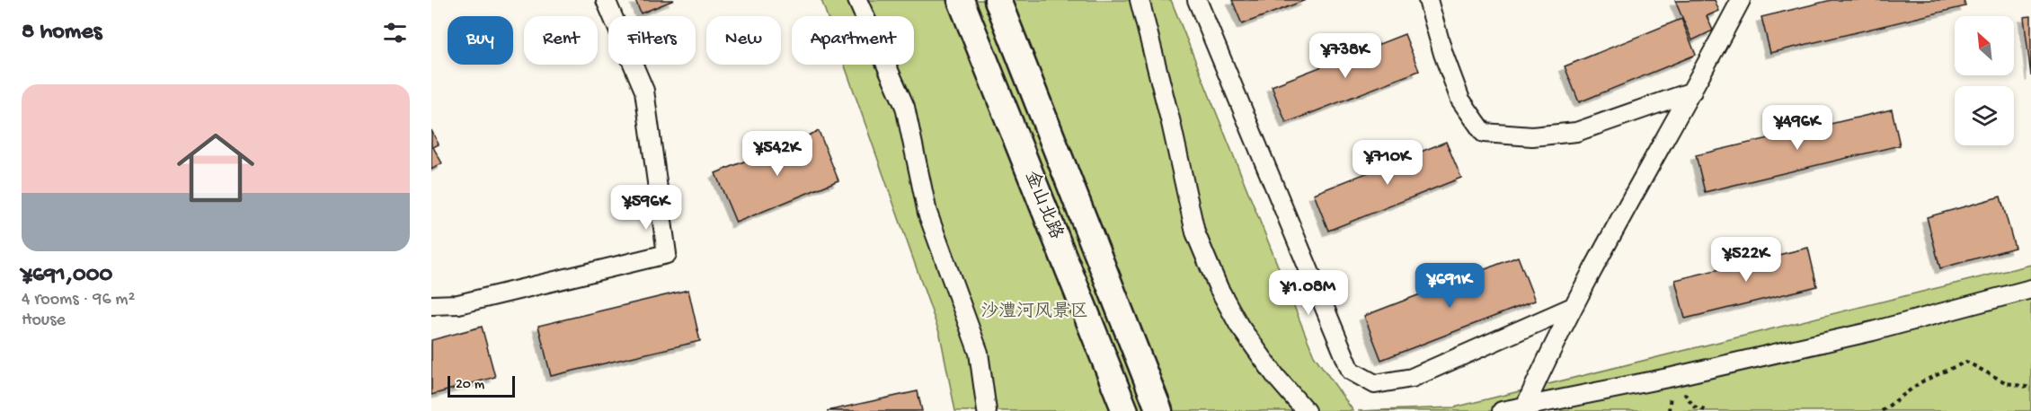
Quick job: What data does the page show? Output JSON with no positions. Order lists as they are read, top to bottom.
{
  "streets": {
    "main road": ["金山北路"]
  },
  "parks": ["沙澧河风景区"],
  "scale_bar": "20 m",
  "north": "top left",
  "page": {
    "heading": "8 homes",
    "chip": [
      "Buy",
      "Rent",
      "Filters",
      "New",
      "Apartment"
    ],
    "price": [
      "¥738K",
      "¥496K",
      "¥542K",
      "¥710K",
      "¥596K",
      "¥522K",
      "¥691K",
      "¥1.08M"
    ],
    "list": [
      {
        "name": "¥691,000",
        "note": "4 rooms · 96 m² · House"
      }
    ],
    "scale": "20 m"
  }
}
